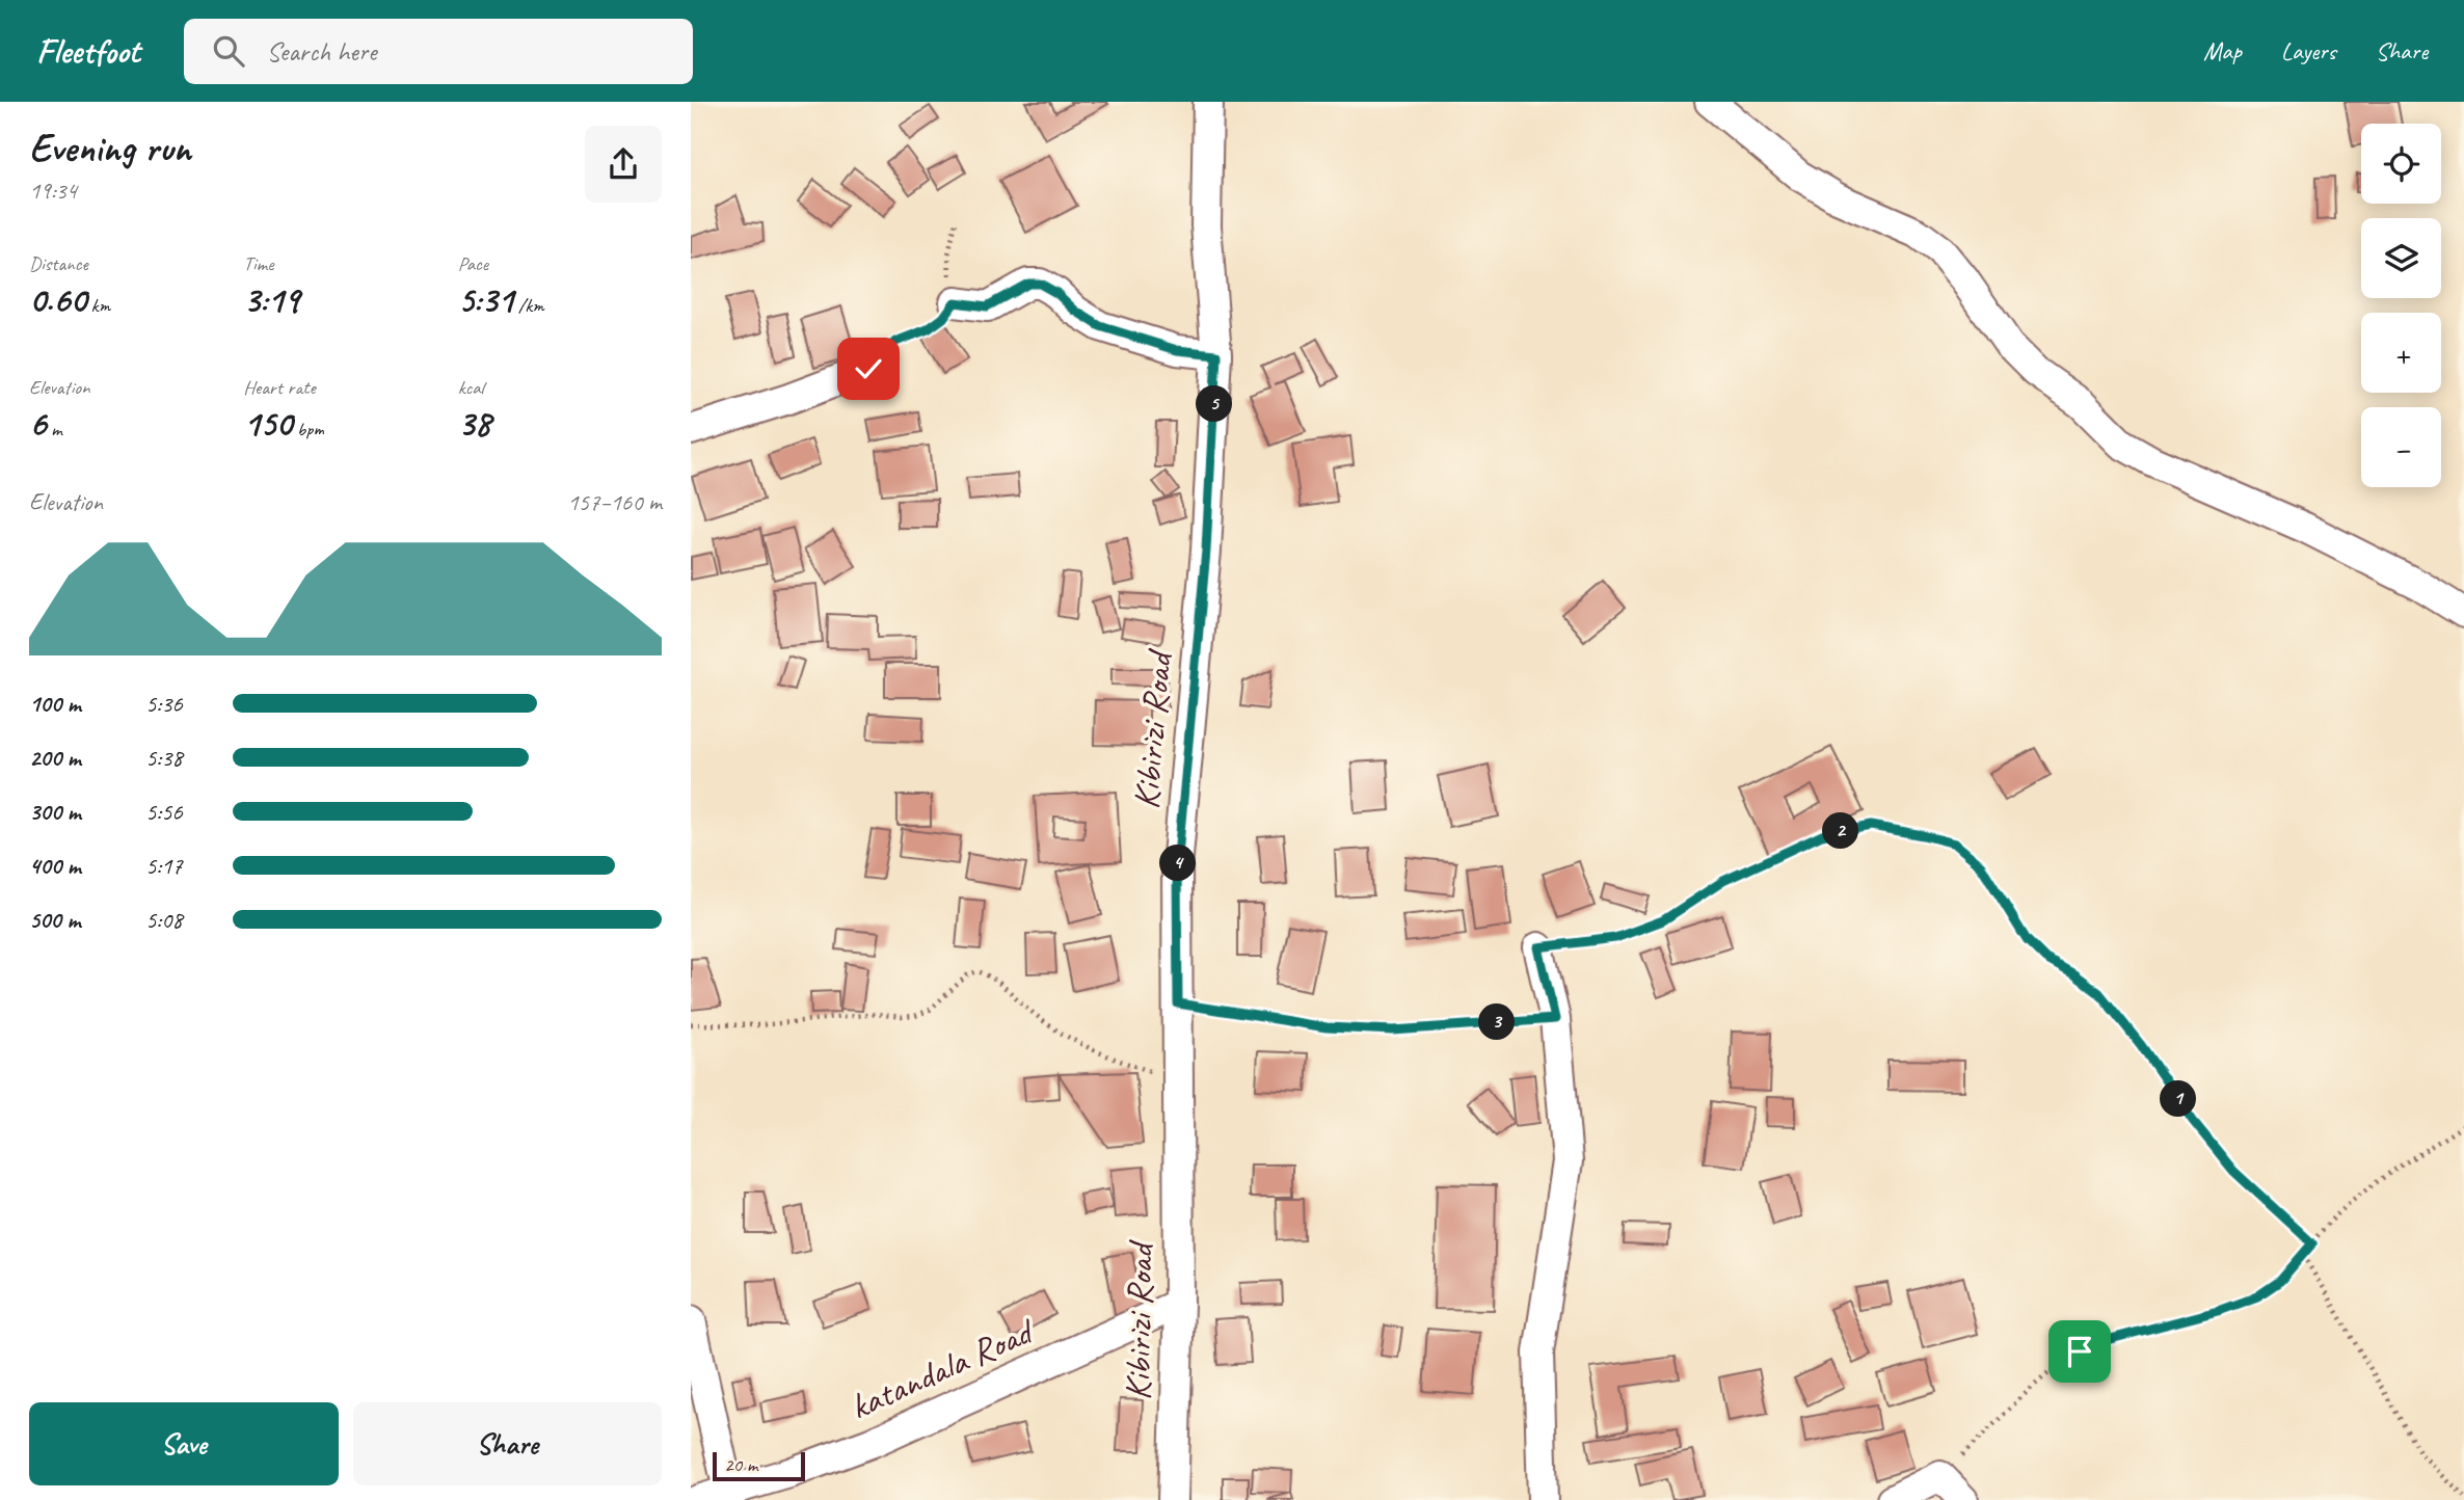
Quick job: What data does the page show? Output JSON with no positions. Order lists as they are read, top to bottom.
{
  "streets": {
    "street": ["Kibirizi Road", "katandala Road"]
  },
  "crossings": [
    ["Kibirizi Road", "katandala Road"]
  ],
  "scale_bar": "20 m",
  "page": {
    "header": "Fleetfoot",
    "search": "Search here",
    "nav": ["Map", "Layers", "Share"],
    "heading": ["Evening run", "19:34"],
    "map_buttons": ["+", "−"],
    "stats": [
      ["Distance", "0.60 km"],
      ["Time", "3:19"],
      ["Pace", "5:31 /km"],
      ["Elevation", "6 m"],
      ["Heart rate", "150 bpm"],
      ["kcal", "38"]
    ],
    "pins": [
      "5",
      "2",
      "4",
      "3",
      "1"
    ],
    "chart": ["Elevation", "157–160 m"],
    "list": [
      {
        "name": "100 m",
        "note": "5:36"
      },
      {
        "name": "200 m",
        "note": "5:38"
      },
      {
        "name": "300 m",
        "note": "5:56"
      },
      {
        "name": "400 m",
        "note": "5:17"
      },
      {
        "name": "500 m",
        "note": "5:08"
      }
    ],
    "buttons": ["Save", "Share"],
    "scale": "20 m"
  }
}
